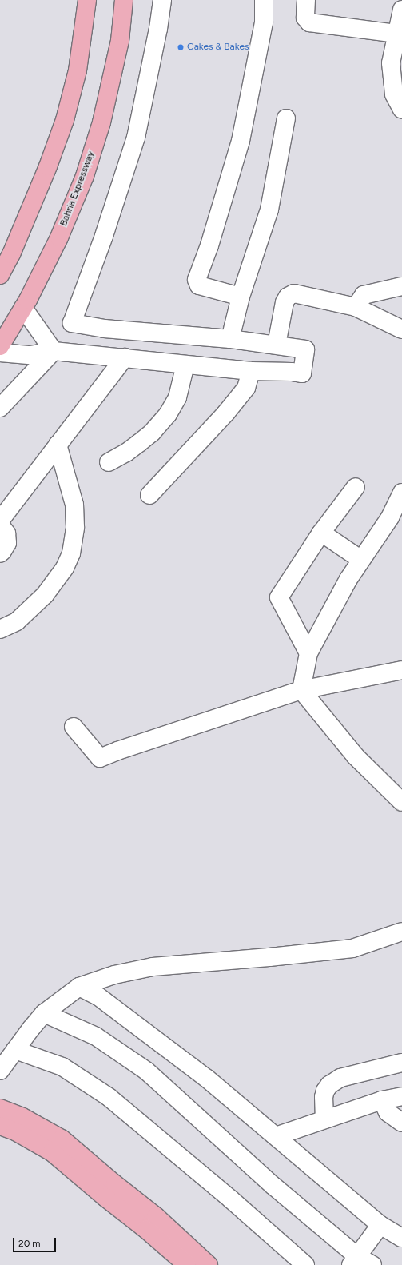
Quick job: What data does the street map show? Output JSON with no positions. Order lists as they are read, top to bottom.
{
  "streets": {
    "main road": ["Bahria Expressway"]
  },
  "places": ["Cakes & Bakes"],
  "scale_bar": "20 m"
}
